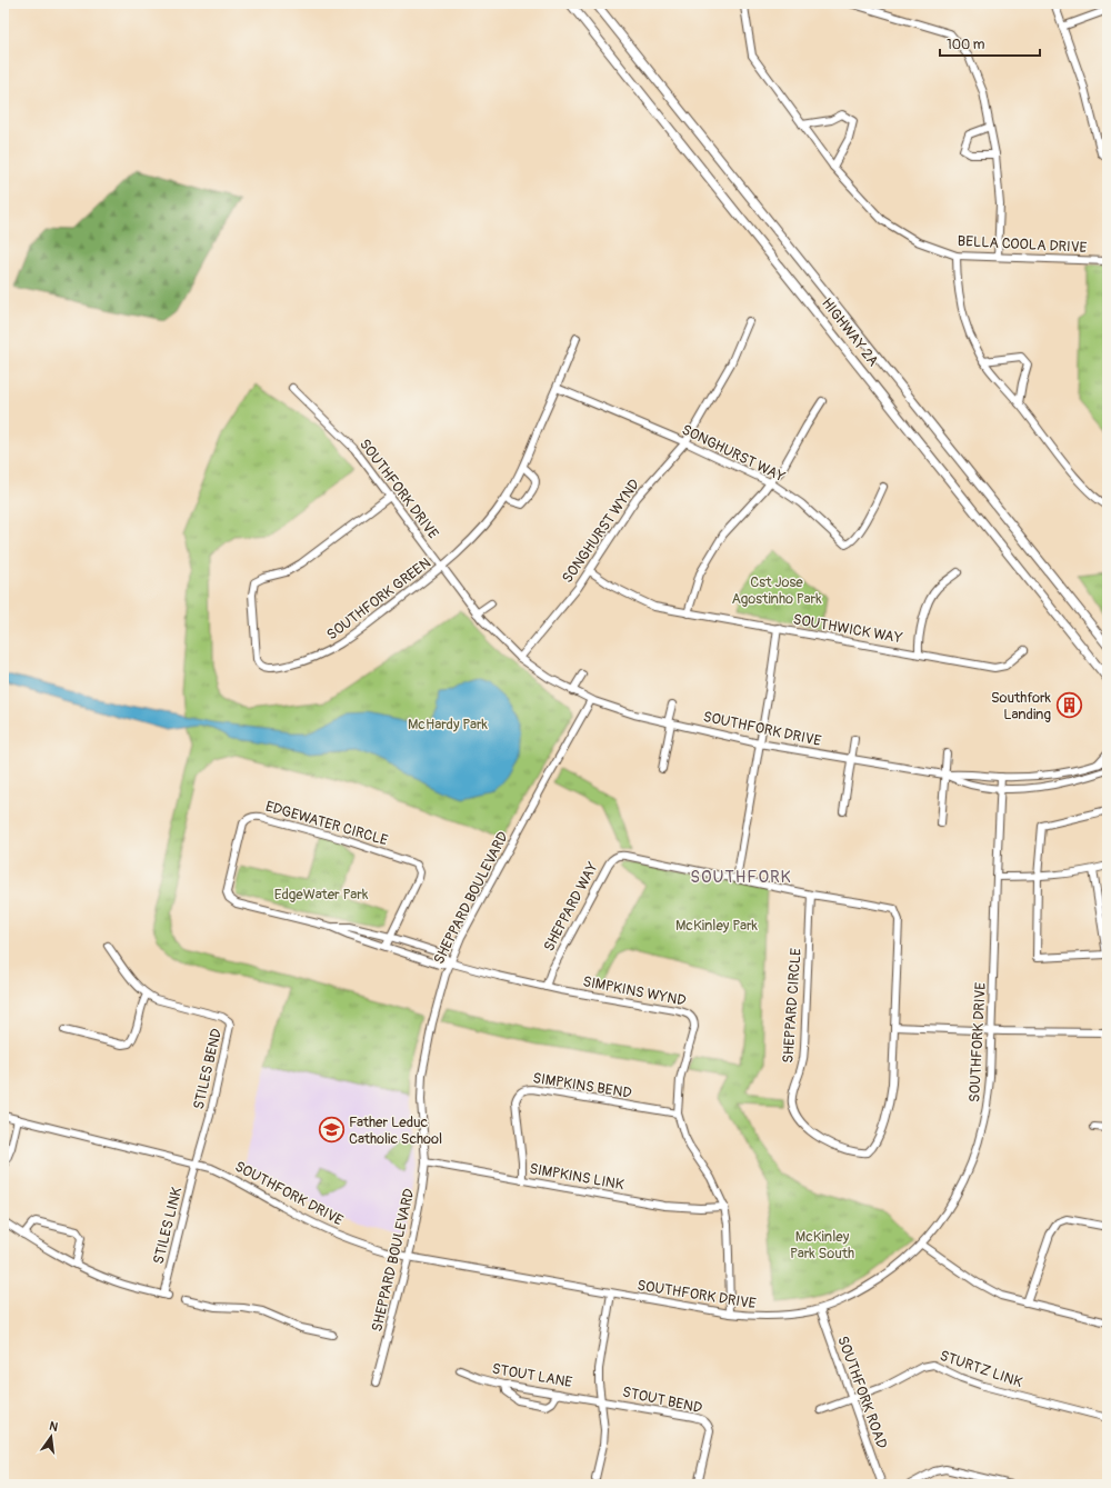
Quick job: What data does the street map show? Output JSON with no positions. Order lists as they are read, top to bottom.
{
  "streets": {
    "main road": ["HIGHWAY 2A"],
    "street": [
      "BELLA COOLA DRIVE",
      "SONGHURST WAY",
      "SOUTHFORK DRIVE",
      "SONGHURST WYND",
      "SOUTHFORK GREEN",
      "SOUTHWICK WAY",
      "EDGEWATER CIRCLE",
      "SHEPPARD BOULEVARD",
      "SHEPPARD WAY",
      "SIMPKINS WYND",
      "SHEPPARD CIRCLE",
      "STILES BEND",
      "SIMPKINS BEND",
      "SIMPKINS LINK",
      "STILES LINK",
      "STURTZ LINK",
      "STOUT LANE",
      "SOUTHFORK ROAD",
      "STOUT BEND"
    ]
  },
  "crossings": [
    ["SONGHURST WAY", "SONGHURST WYND"],
    ["SOUTHFORK DRIVE", "SONGHURST WYND"],
    ["SOUTHFORK DRIVE", "SOUTHFORK GREEN"],
    ["SOUTHFORK DRIVE", "SHEPPARD BOULEVARD"],
    ["SOUTHFORK DRIVE", "SIMPKINS WYND"],
    ["SOUTHFORK DRIVE", "STILES BEND"],
    ["SOUTHFORK DRIVE", "STILES LINK"],
    ["SOUTHFORK DRIVE", "SOUTHFORK ROAD"],
    ["SONGHURST WYND", "SOUTHWICK WAY"],
    ["SHEPPARD BOULEVARD", "SIMPKINS WYND"],
    ["SHEPPARD BOULEVARD", "SIMPKINS LINK"],
    ["SHEPPARD WAY", "SIMPKINS WYND"],
    ["SHEPPARD WAY", "SHEPPARD CIRCLE"],
    ["SIMPKINS WYND", "SIMPKINS BEND"],
    ["SIMPKINS WYND", "SIMPKINS LINK"],
    ["STILES BEND", "STILES LINK"],
    ["SIMPKINS BEND", "SIMPKINS LINK"],
    ["STURTZ LINK", "SOUTHFORK ROAD"],
    ["STOUT LANE", "STOUT BEND"]
  ],
  "districts": ["SOUTHFORK"],
  "parks": [
    "Cst Jose Agostinho Park",
    "McHardy Park",
    "EdgeWater Park",
    "McKinley Park",
    "McKinley Park South"
  ],
  "places": {
    "building": ["Southfork Landing"],
    "school or university": ["Father Leduc Catholic School"]
  },
  "scale_bar": "100 m",
  "north": "top"
}
